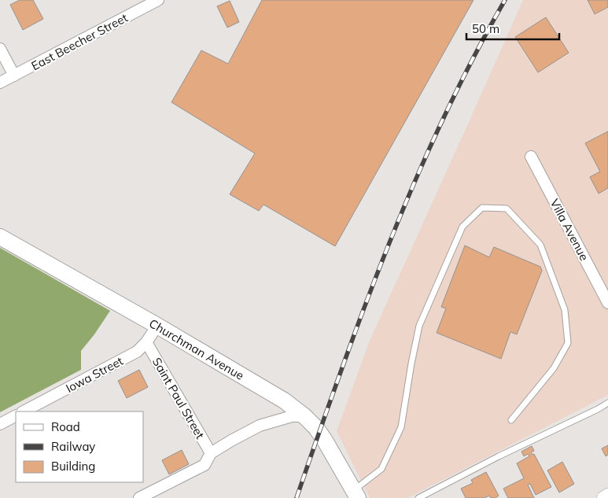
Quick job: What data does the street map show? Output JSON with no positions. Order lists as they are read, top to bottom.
{
  "streets": {
    "main road": ["Churchman Avenue"],
    "street": [
      "East Beecher Street",
      "Villa Avenue",
      "Iowa Street",
      "Saint Paul Street"
    ]
  },
  "crossings": [
    ["Churchman Avenue", "Iowa Street"],
    ["Iowa Street", "Saint Paul Street"]
  ],
  "legend": ["Road", "Railway", "Building"],
  "scale_bar": "50 m"
}
